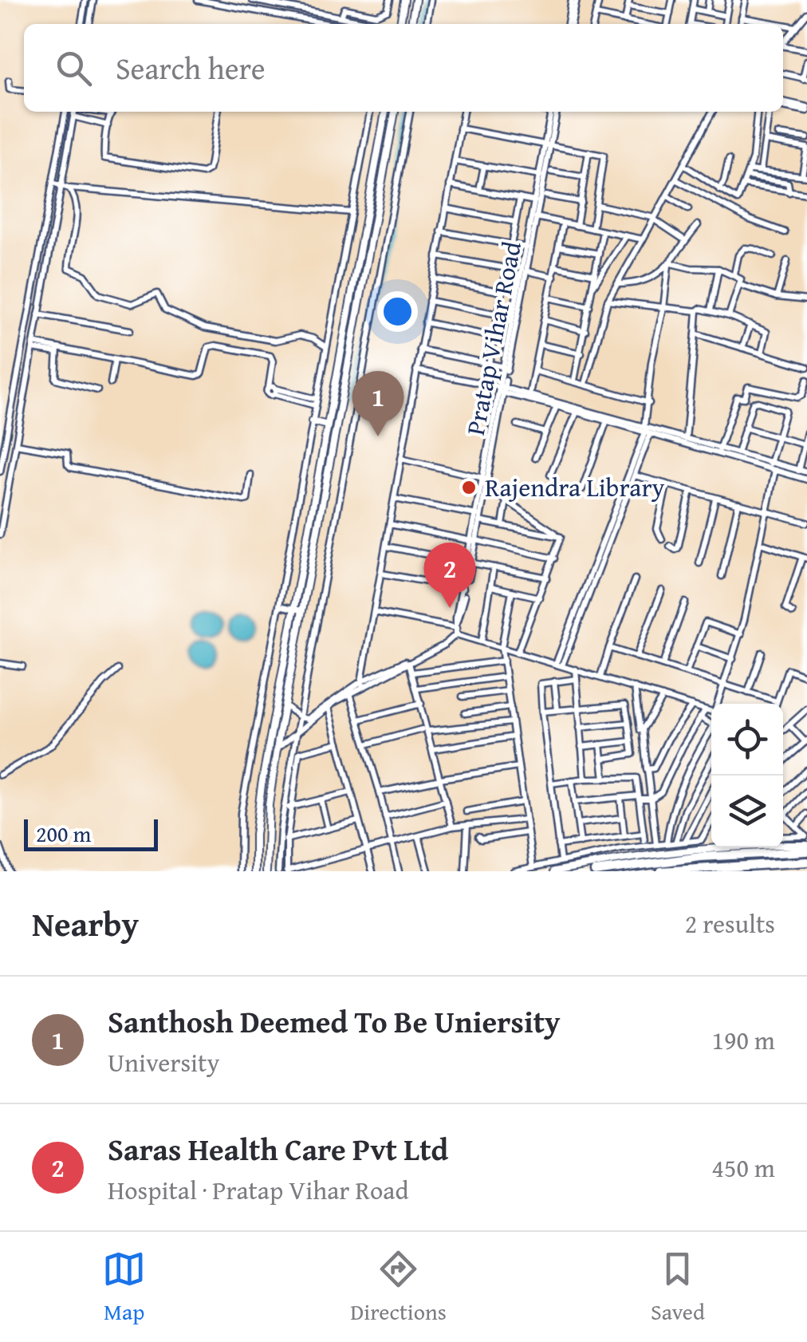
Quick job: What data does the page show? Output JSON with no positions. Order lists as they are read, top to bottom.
{
  "streets": {
    "street": ["Pratap Vihar Road"]
  },
  "places": ["Rajendra Library"],
  "scale_bar": "200 m",
  "page": {
    "search": "Search here",
    "pins": ["1", "2"],
    "scale": "200 m",
    "heading": ["Nearby", "2 results"],
    "list": [
      {
        "mark": "1",
        "name": "Santhosh Deemed To Be Uniersity",
        "note": "University",
        "value": "190 m"
      },
      {
        "mark": "2",
        "name": "Saras Health Care Pvt Ltd",
        "note": "Hospital · Pratap Vihar Road",
        "value": "450 m"
      }
    ],
    "nav": ["Map", "Directions", "Saved"]
  }
}
